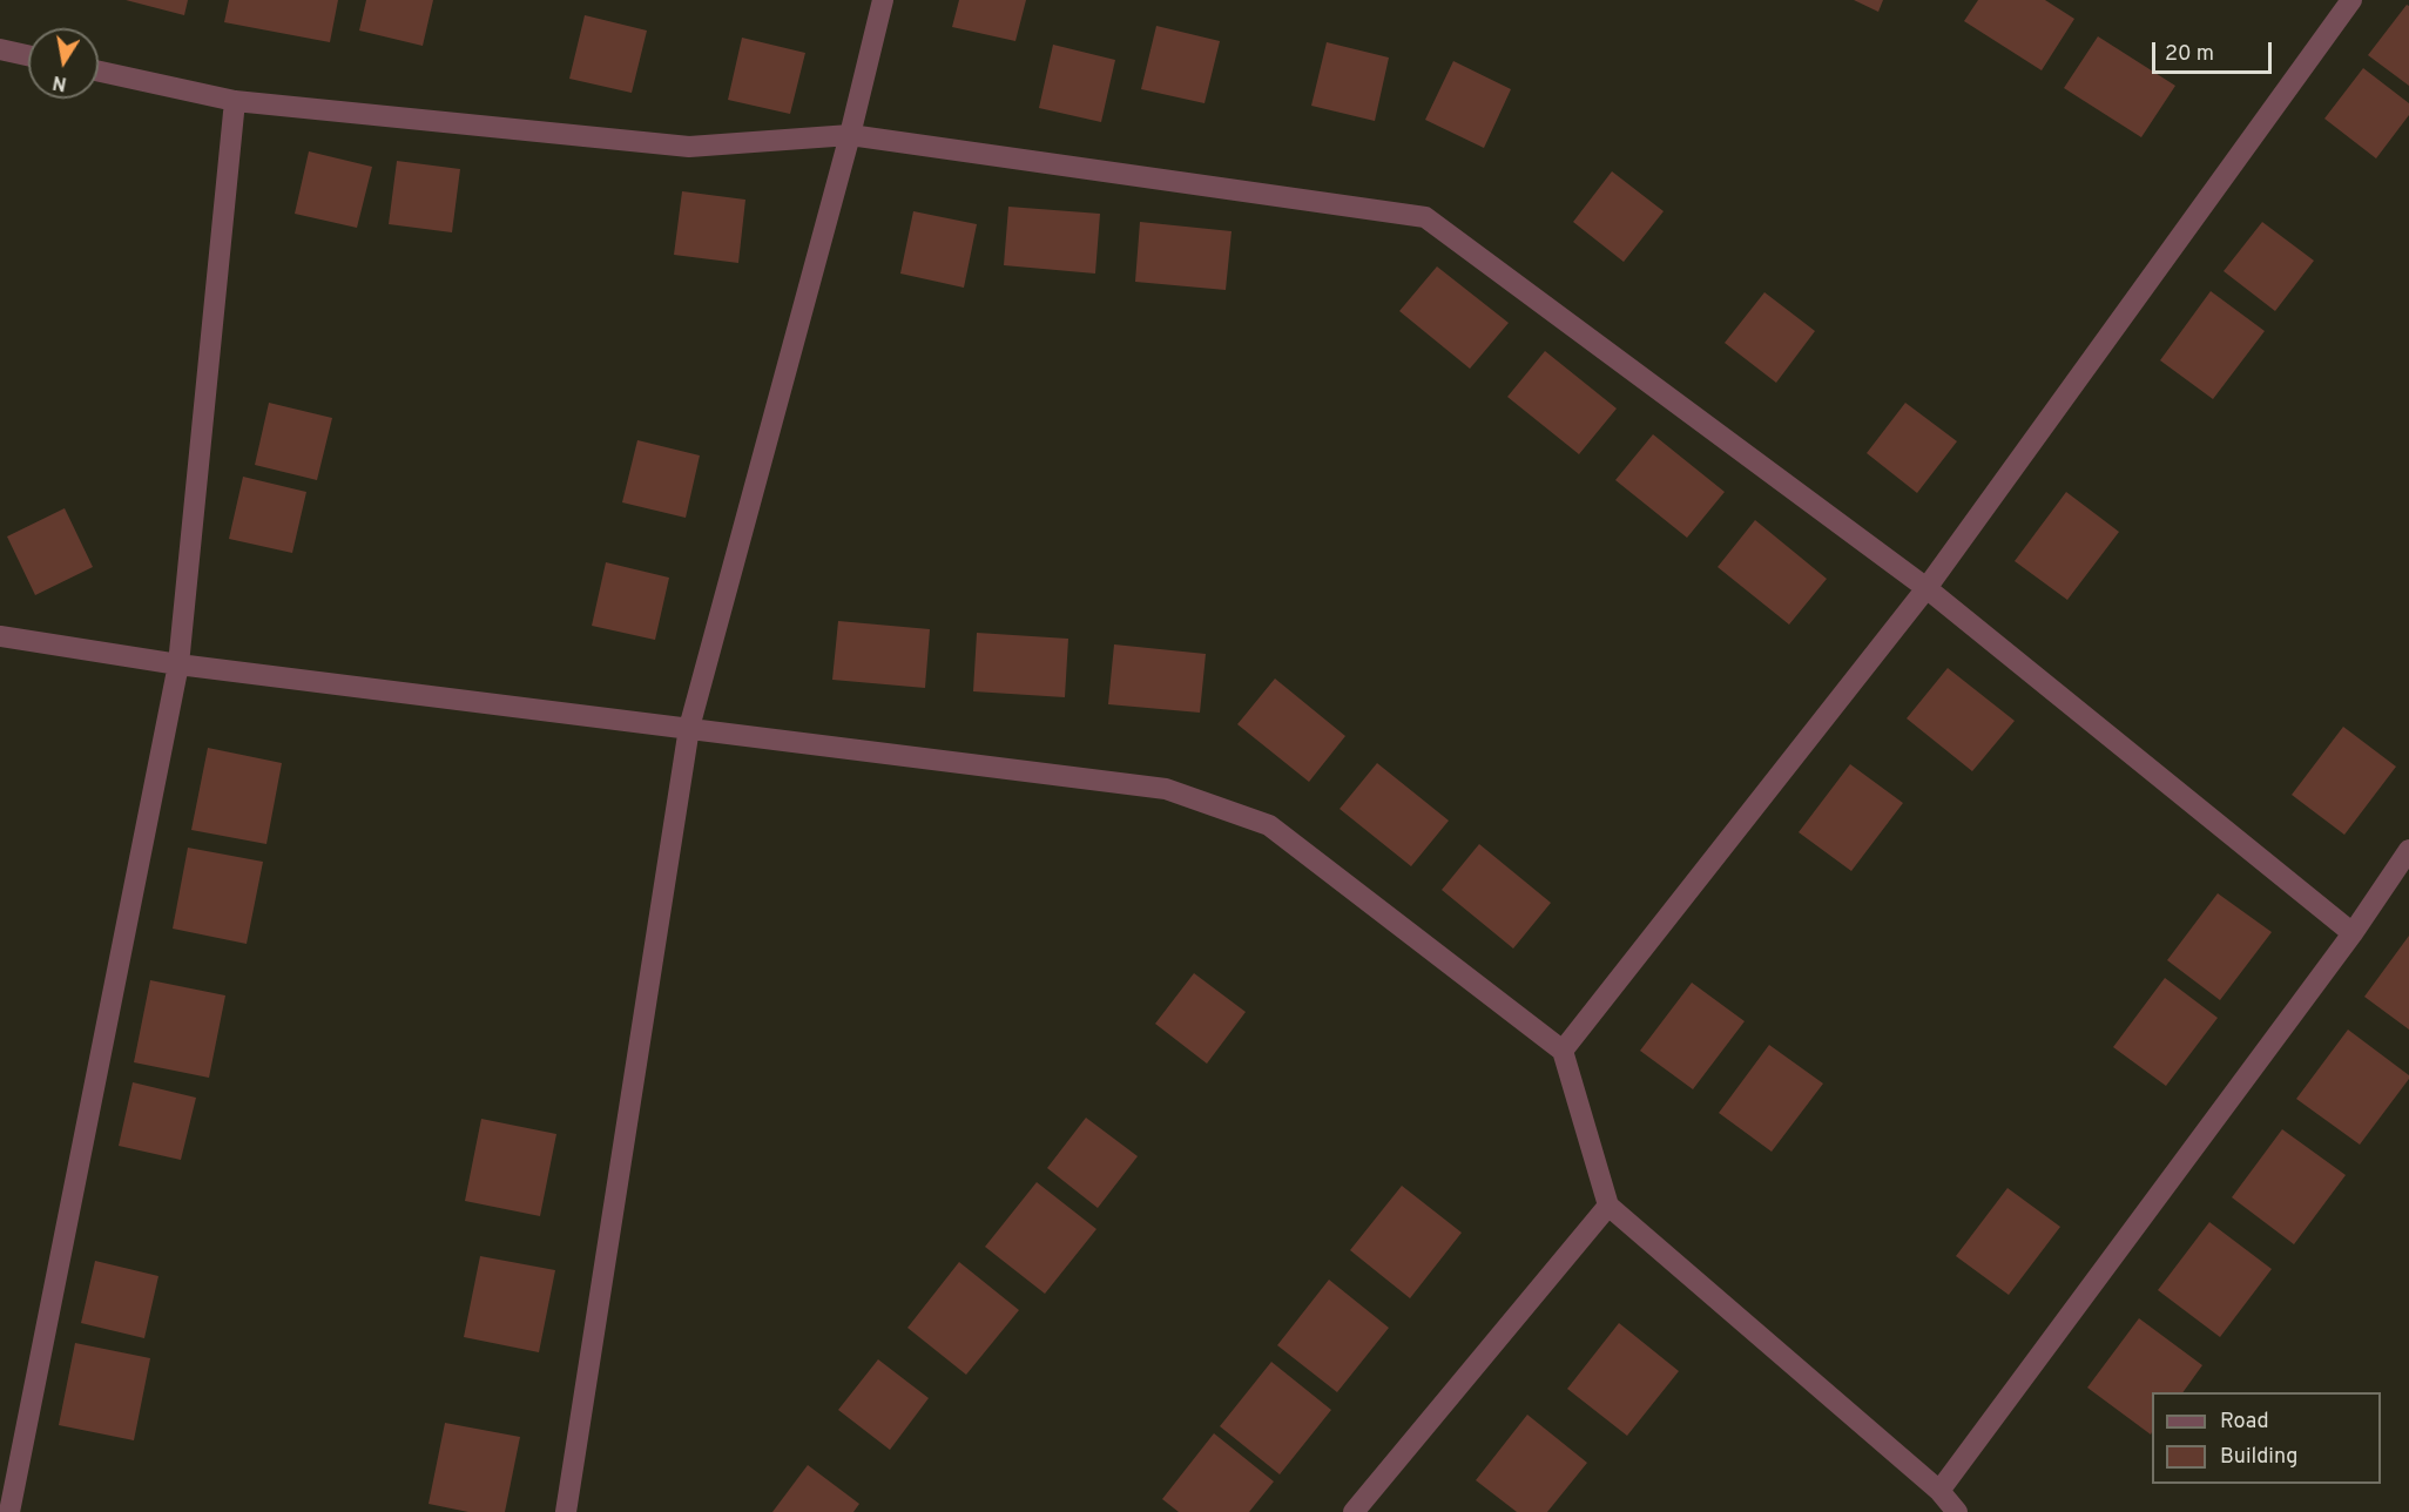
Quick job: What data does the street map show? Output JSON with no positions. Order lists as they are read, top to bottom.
{
  "legend": ["Road", "Building"],
  "scale_bar": "20 m",
  "north": "bottom"
}
